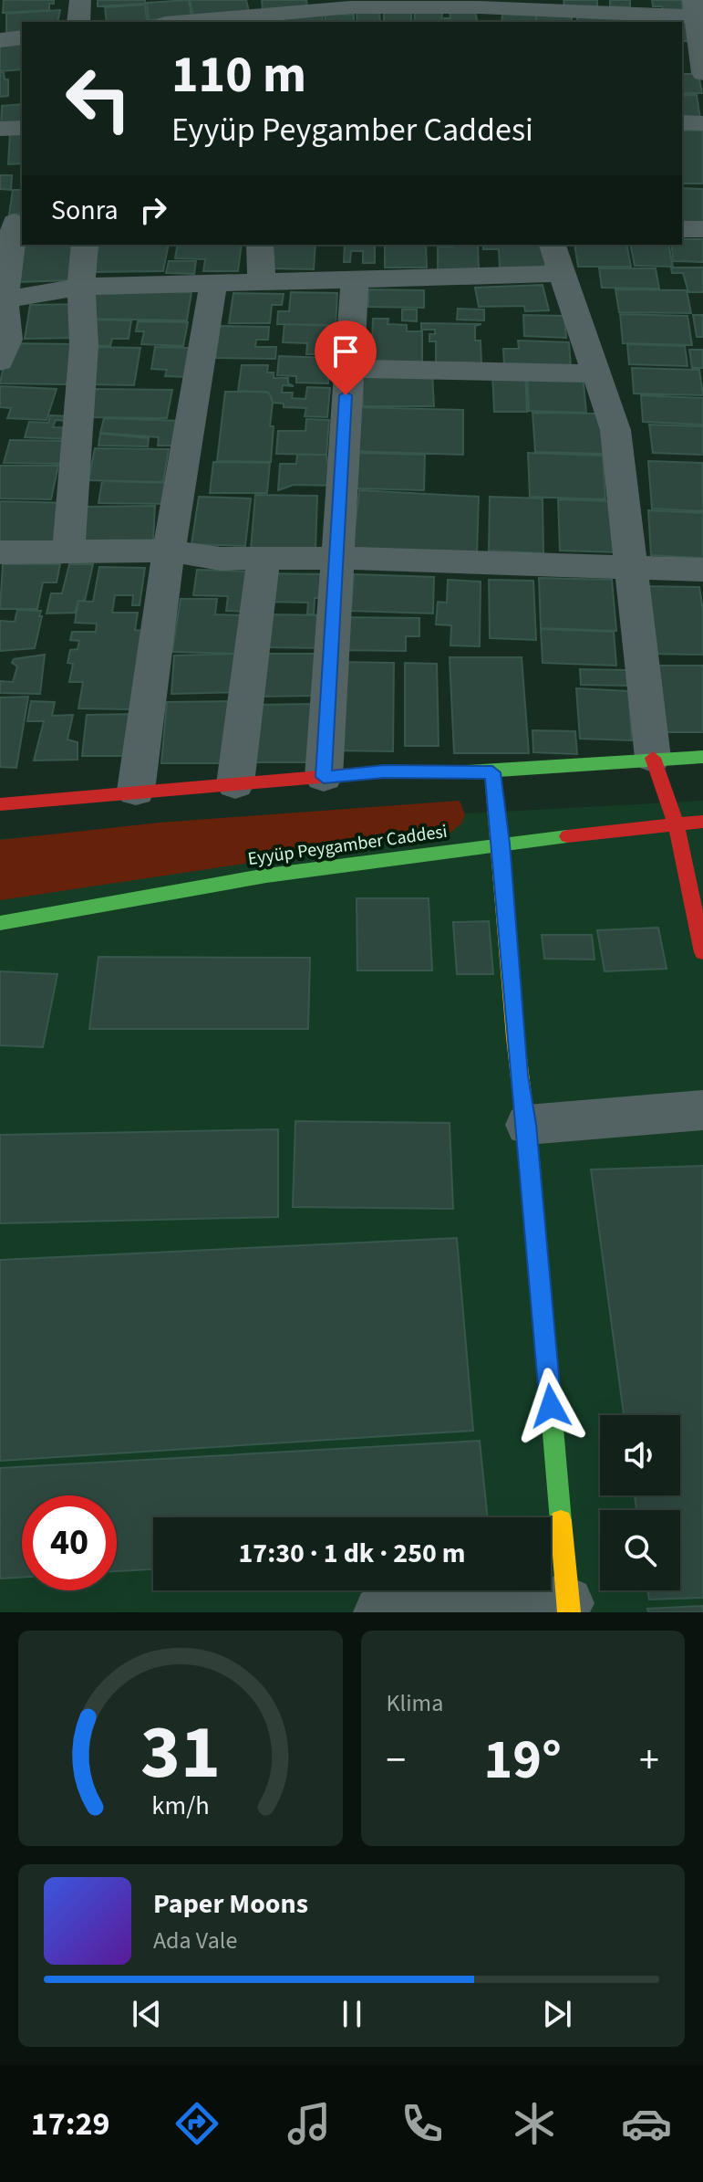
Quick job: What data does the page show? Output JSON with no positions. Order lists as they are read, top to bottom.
{
  "streets": {
    "main road": ["Eyyüp Peygamber Caddesi"]
  },
  "page": {
    "turn": ["110 m", "Eyyüp Peygamber Caddesi"],
    "then": "Sonra",
    "limit": "40",
    "trip": "17:30 · 1 dk · 250 m",
    "tile": "Klima",
    "heat": ["−", "19°", "+"],
    "song": ["Paper Moons", "Ada Vale"],
    "tabs": "17:29",
    "gauge": ["31", "km/h"]
  }
}
